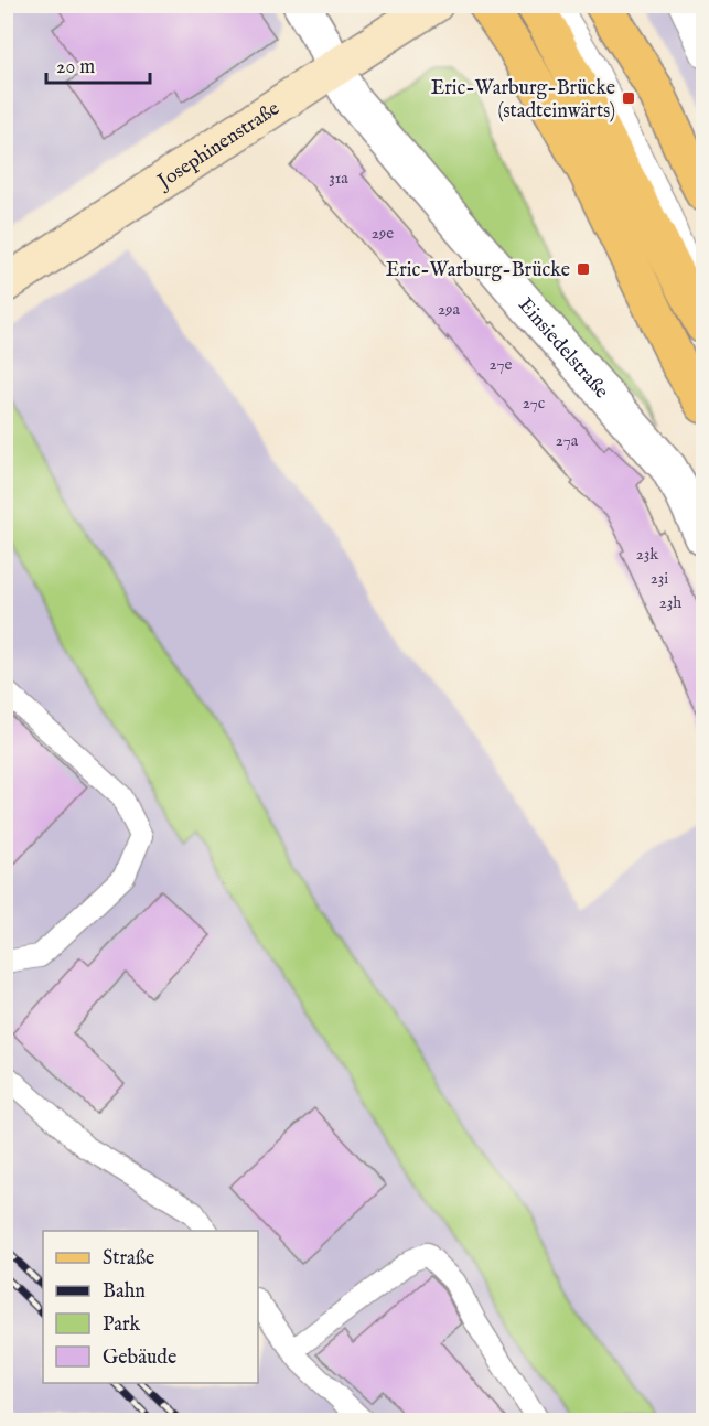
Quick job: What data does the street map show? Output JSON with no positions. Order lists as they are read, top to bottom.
{
  "streets": {
    "street": ["Josephinenstraße", "Einsiedelstraße"]
  },
  "crossings": [
    ["Josephinenstraße", "Einsiedelstraße"]
  ],
  "places": {
    "transit": ["Eric-Warburg-Brücke (stadteinwärts)", "Eric-Warburg-Brücke"]
  },
  "house_numbers": [
    "31a",
    "29e",
    "29a",
    "27e",
    "27c",
    "27a",
    "23k",
    "23i",
    "23h"
  ],
  "legend": [
    "Straße",
    "Bahn",
    "Park",
    "Gebäude"
  ],
  "scale_bar": "20 m"
}
